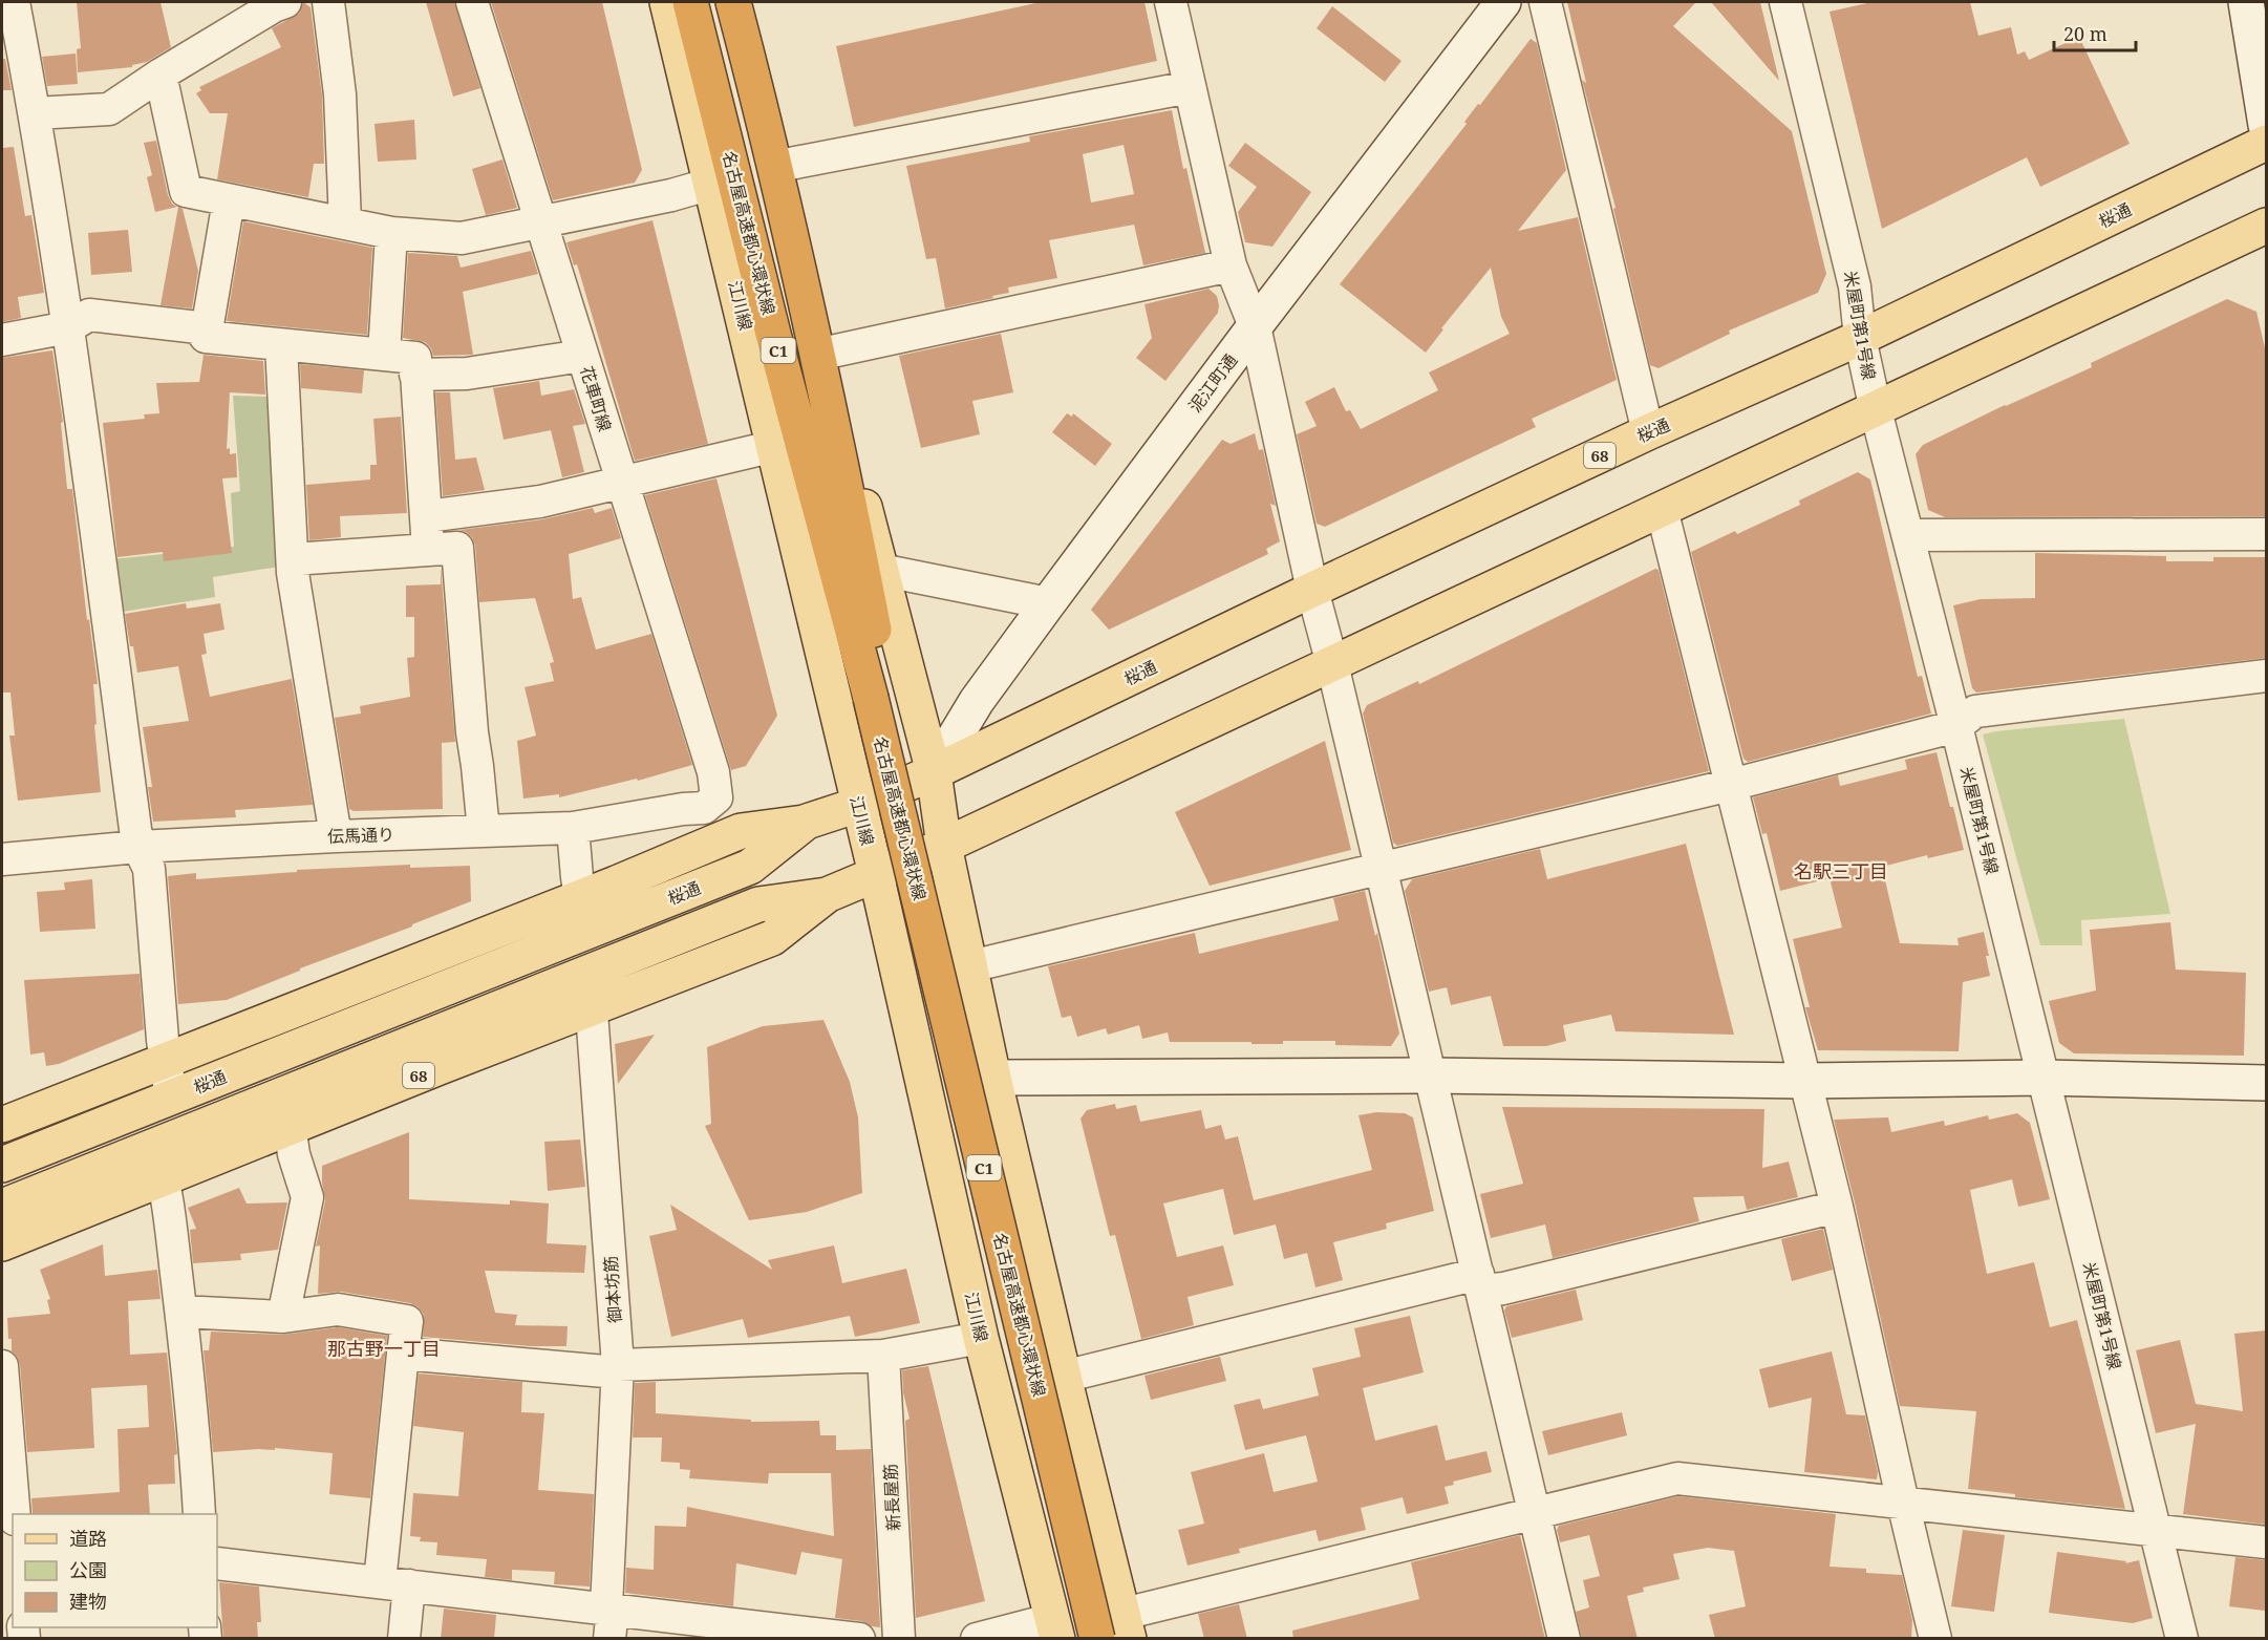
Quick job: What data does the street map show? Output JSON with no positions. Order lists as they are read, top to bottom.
{
  "streets": {
    "highway": ["名古屋高速都心環状線", "C1"],
    "main road": ["桜通", "江川線", "68"],
    "street": [
      "米屋町第1号線",
      "泥江町通",
      "花車町線",
      "伝馬通り",
      "御本坊筋",
      "新長屋筋"
    ]
  },
  "crossings": [
    ["桜通", "江川線"],
    ["桜通", "米屋町第1号線"],
    ["桜通", "泥江町通"],
    ["桜通", "68"],
    ["江川線", "68"],
    ["米屋町第1号線", "68"],
    ["花車町線", "伝馬通り"],
    ["68", "御本坊筋"]
  ],
  "districts": ["名駅三丁目", "那古野一丁目"],
  "legend": ["道路", "公園", "建物"],
  "scale_bar": "20 m"
}
